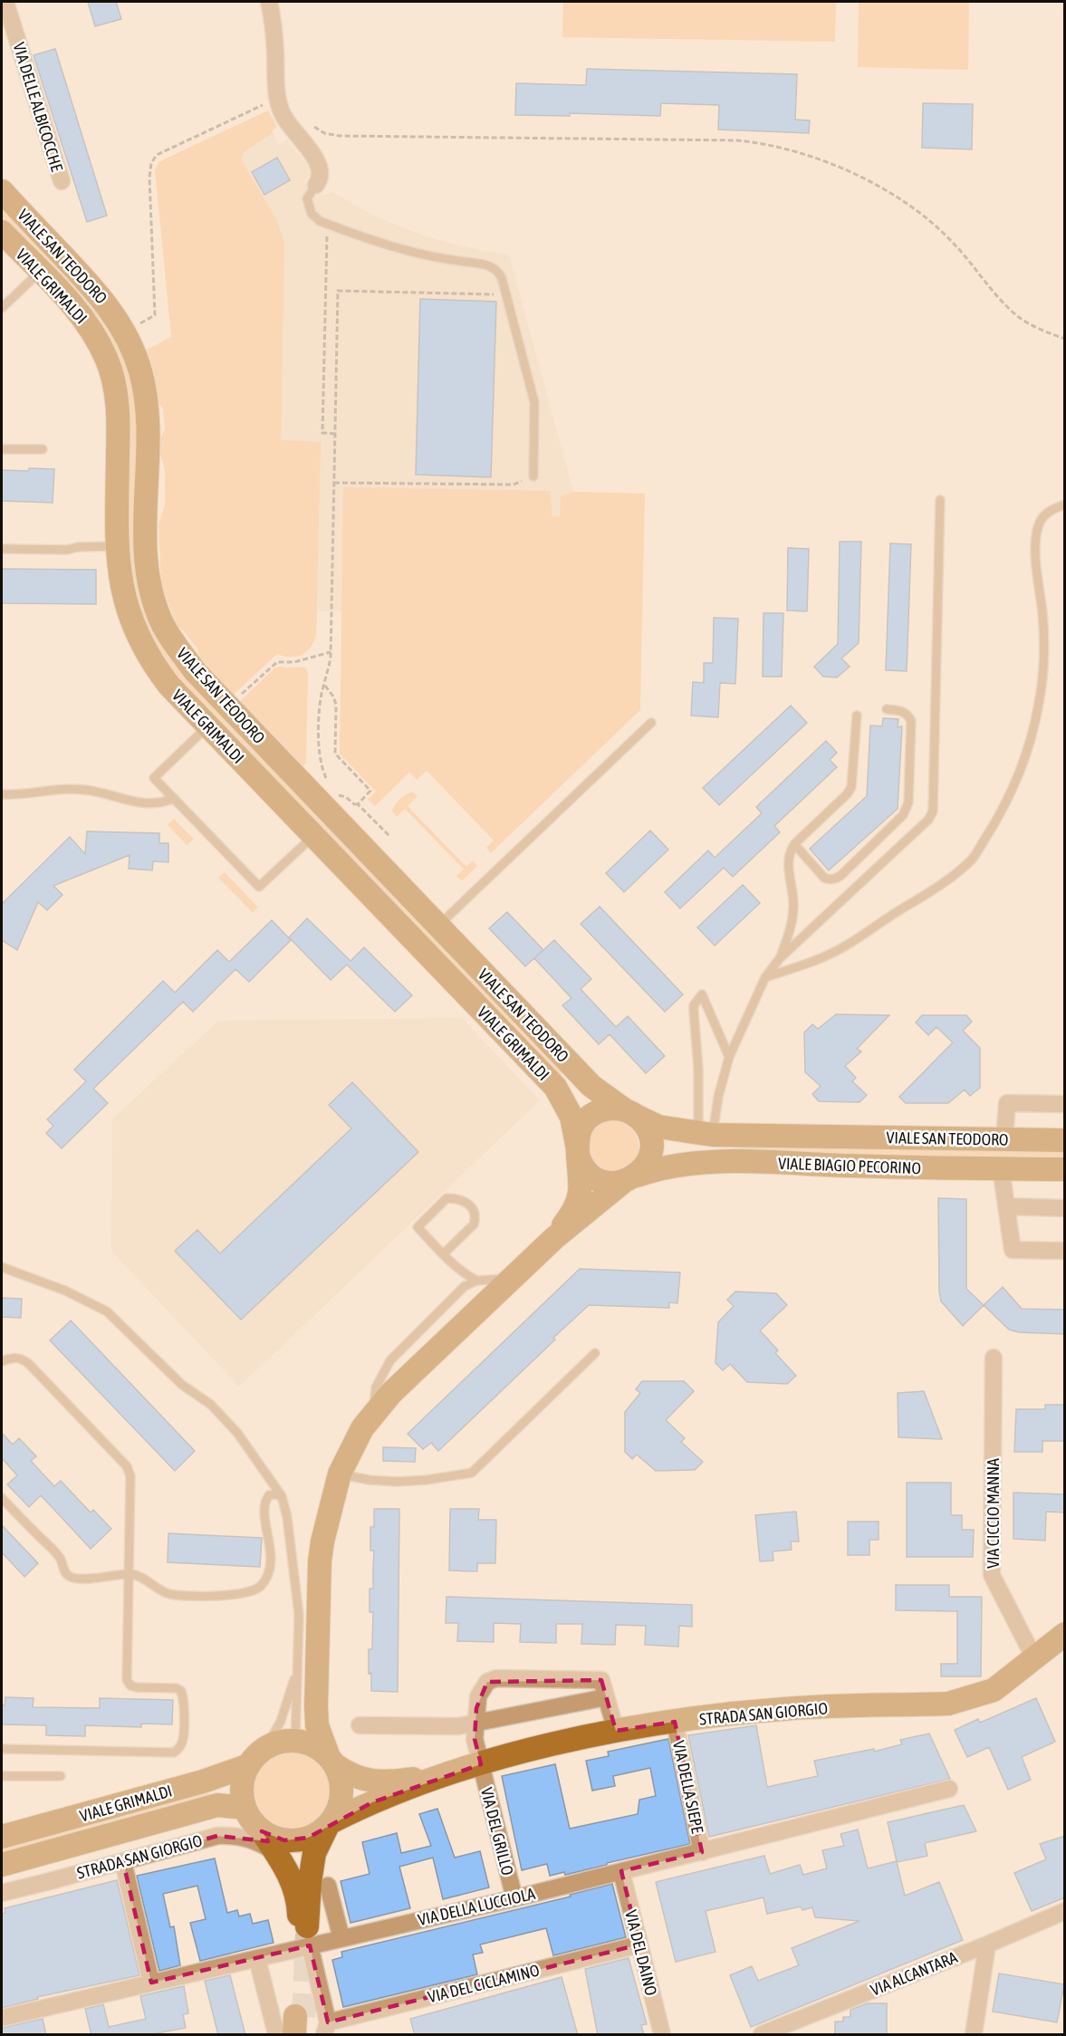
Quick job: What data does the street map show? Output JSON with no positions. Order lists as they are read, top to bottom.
{
  "streets": {
    "main road": [
      "VIALE SAN TEODORO",
      "VIALE GRIMALDI",
      "VIALE BIAGIO PECORINO",
      "STRADA SAN GIORGIO"
    ],
    "street": [
      "VIA DELLE ALBICOCCHE",
      "VIA CICCIO MANNA",
      "VIA DELLA SIEPE",
      "VIA DEL GRILLO",
      "VIA DELLA LUCCIOLA",
      "VIA DEL DAINO",
      "VIA ALCANTARA",
      "VIA DEL CICLAMINO"
    ]
  },
  "crossings": [
    ["VIALE SAN TEODORO", "VIALE GRIMALDI"],
    ["VIALE SAN TEODORO", "VIALE BIAGIO PECORINO"],
    ["VIALE GRIMALDI", "VIALE BIAGIO PECORINO"],
    ["VIA CICCIO MANNA", "STRADA SAN GIORGIO"],
    ["STRADA SAN GIORGIO", "VIA DELLA SIEPE"],
    ["STRADA SAN GIORGIO", "VIA DEL GRILLO"],
    ["VIA DELLA SIEPE", "VIA DELLA LUCCIOLA"],
    ["VIA DEL GRILLO", "VIA DELLA LUCCIOLA"],
    ["VIA DELLA LUCCIOLA", "VIA DEL DAINO"],
    ["VIA DEL DAINO", "VIA DEL CICLAMINO"]
  ]
}
